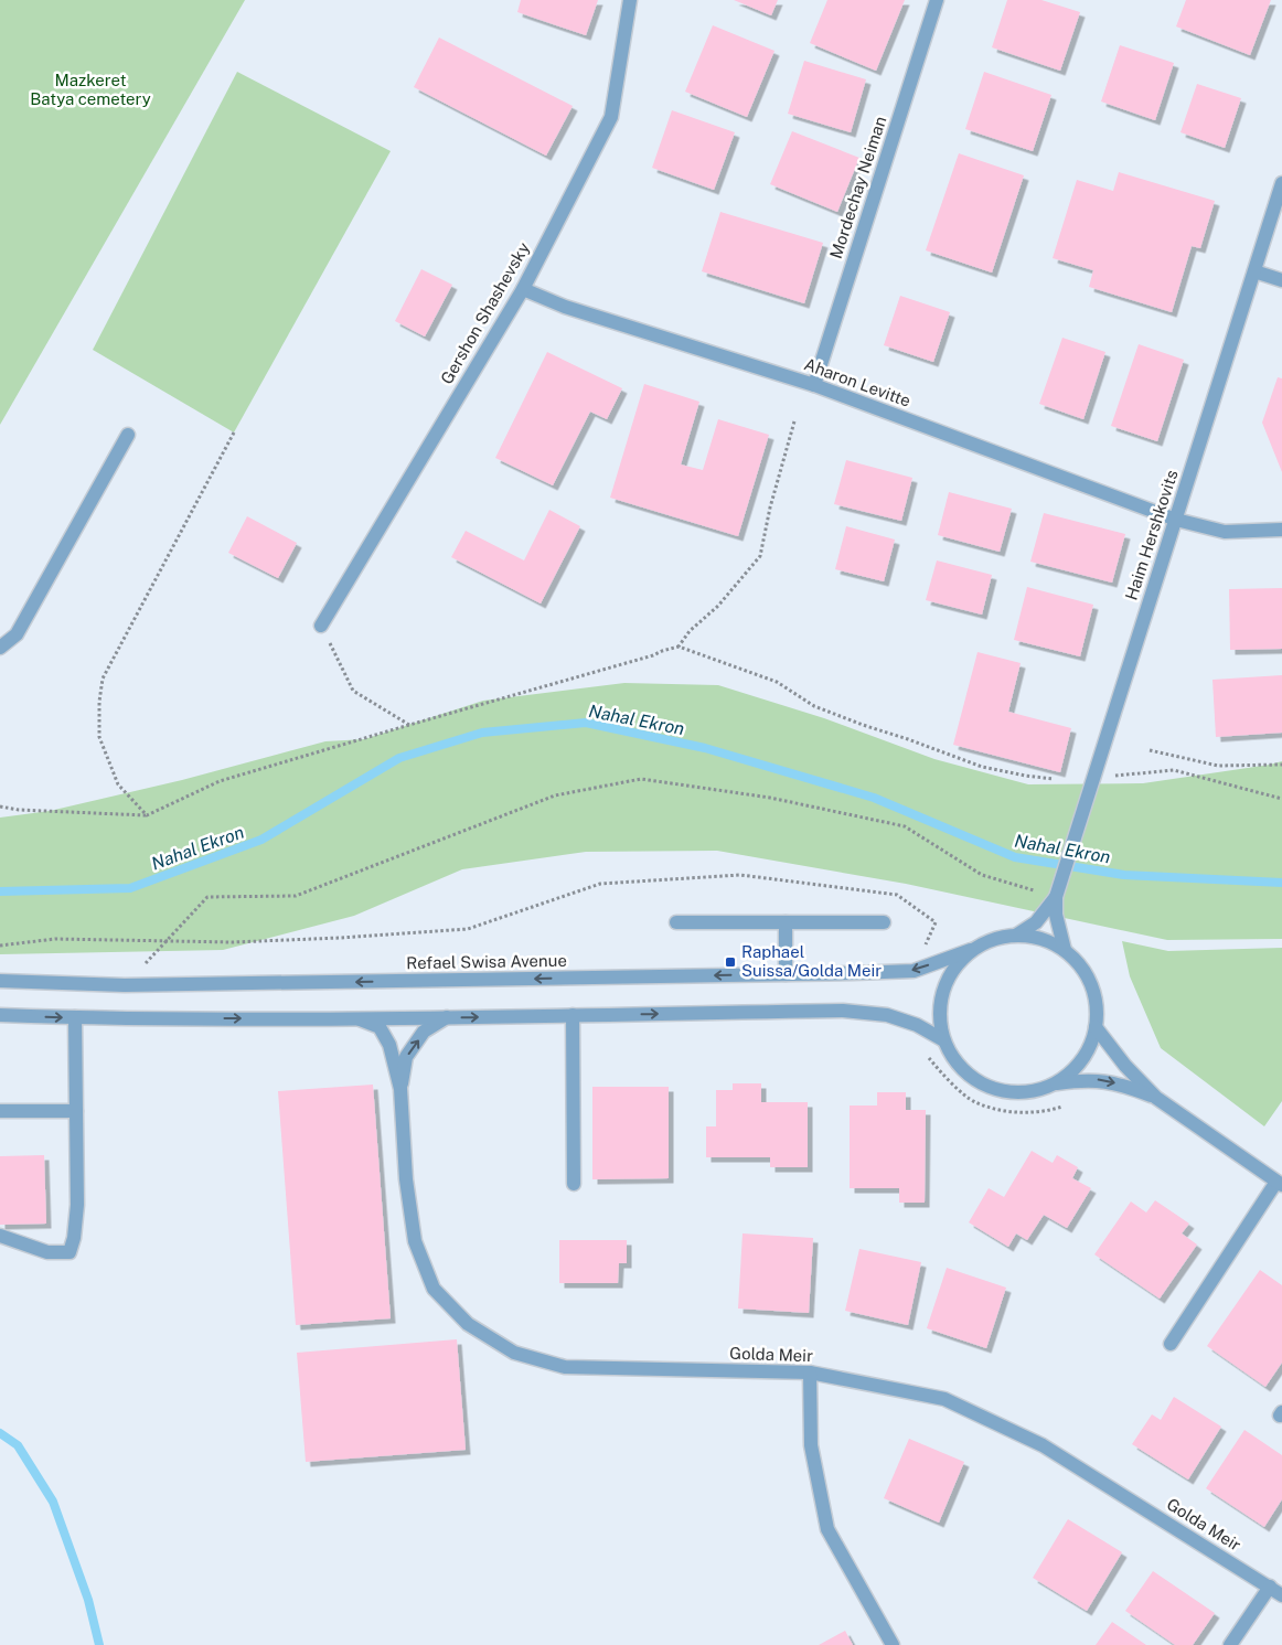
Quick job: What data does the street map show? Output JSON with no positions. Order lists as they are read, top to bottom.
{
  "streets": {
    "street": [
      "Mordechay Neiman",
      "Gershon Shashevsky",
      "Aharon Levitte",
      "Haim Hershkovits",
      "Refael Swisa Avenue",
      "Golda Meir"
    ]
  },
  "crossings": [
    ["Mordechay Neiman", "Aharon Levitte"],
    ["Gershon Shashevsky", "Aharon Levitte"],
    ["Aharon Levitte", "Haim Hershkovits"],
    ["Haim Hershkovits", "Refael Swisa Avenue"]
  ],
  "water": ["Nahal Ekron"],
  "parks": ["Mazkeret Batya cemetery"],
  "places": {
    "transit": ["Raphael Suissa/Golda Meir"]
  }
}
